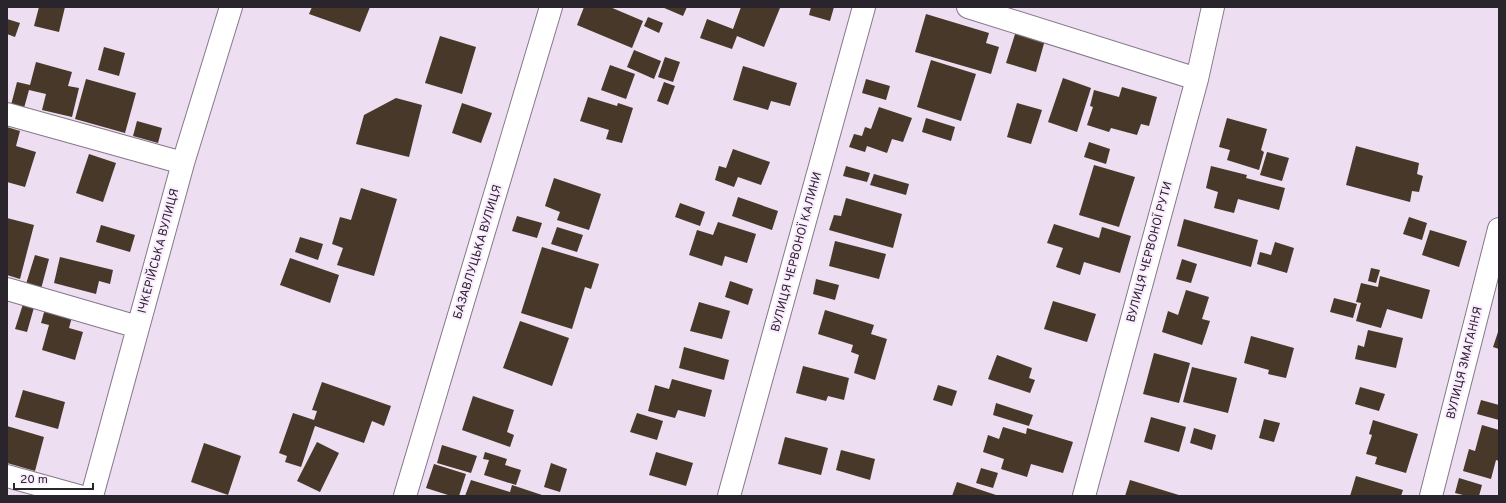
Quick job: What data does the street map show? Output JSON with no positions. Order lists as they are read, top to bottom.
{
  "streets": {
    "street": [
      "ІЧКЕРІЙСЬКА ВУЛИЦЯ",
      "БАЗАВЛУЦЬКА ВУЛИЦЯ",
      "ВУЛИЦЯ ЧЕРВОНОЇ КАЛИНИ",
      "ВУЛИЦЯ ЧЕРВОНОЇ РУТИ",
      "ВУЛИЦЯ ЗМАГАННЯ"
    ]
  },
  "scale_bar": "20 m"
}
